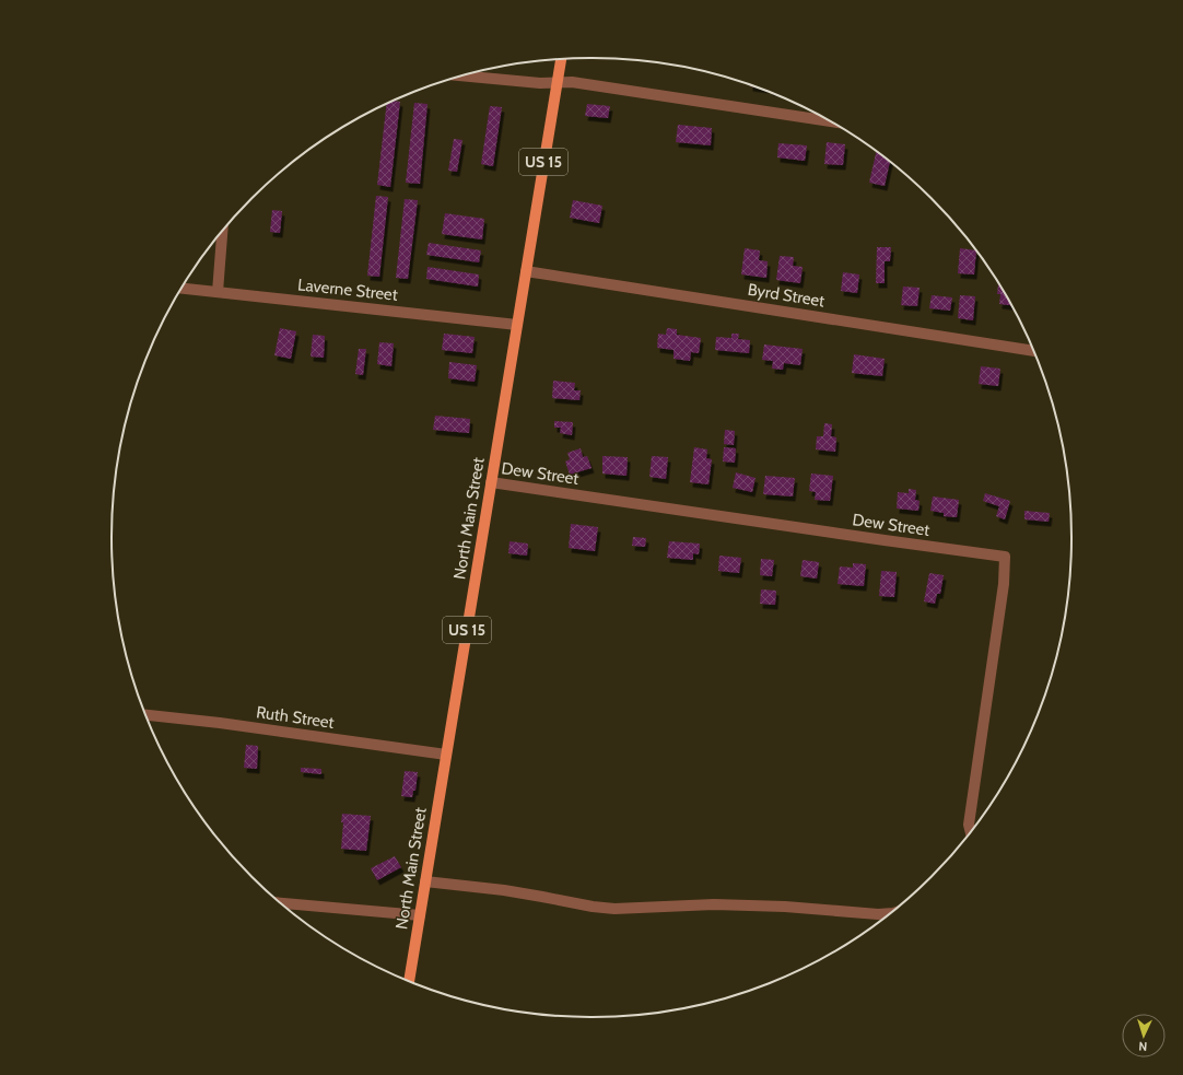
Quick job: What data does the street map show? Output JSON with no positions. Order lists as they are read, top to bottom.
{
  "streets": {
    "main road": ["US 15", "North Main Street"],
    "street": [
      "Laverne Street",
      "Byrd Street",
      "Dew Street",
      "Ruth Street"
    ]
  },
  "crossings": [
    ["Laverne Street", "North Main Street"],
    ["Byrd Street", "North Main Street"],
    ["Dew Street", "North Main Street"],
    ["North Main Street", "Ruth Street"]
  ],
  "north": "bottom"
}
